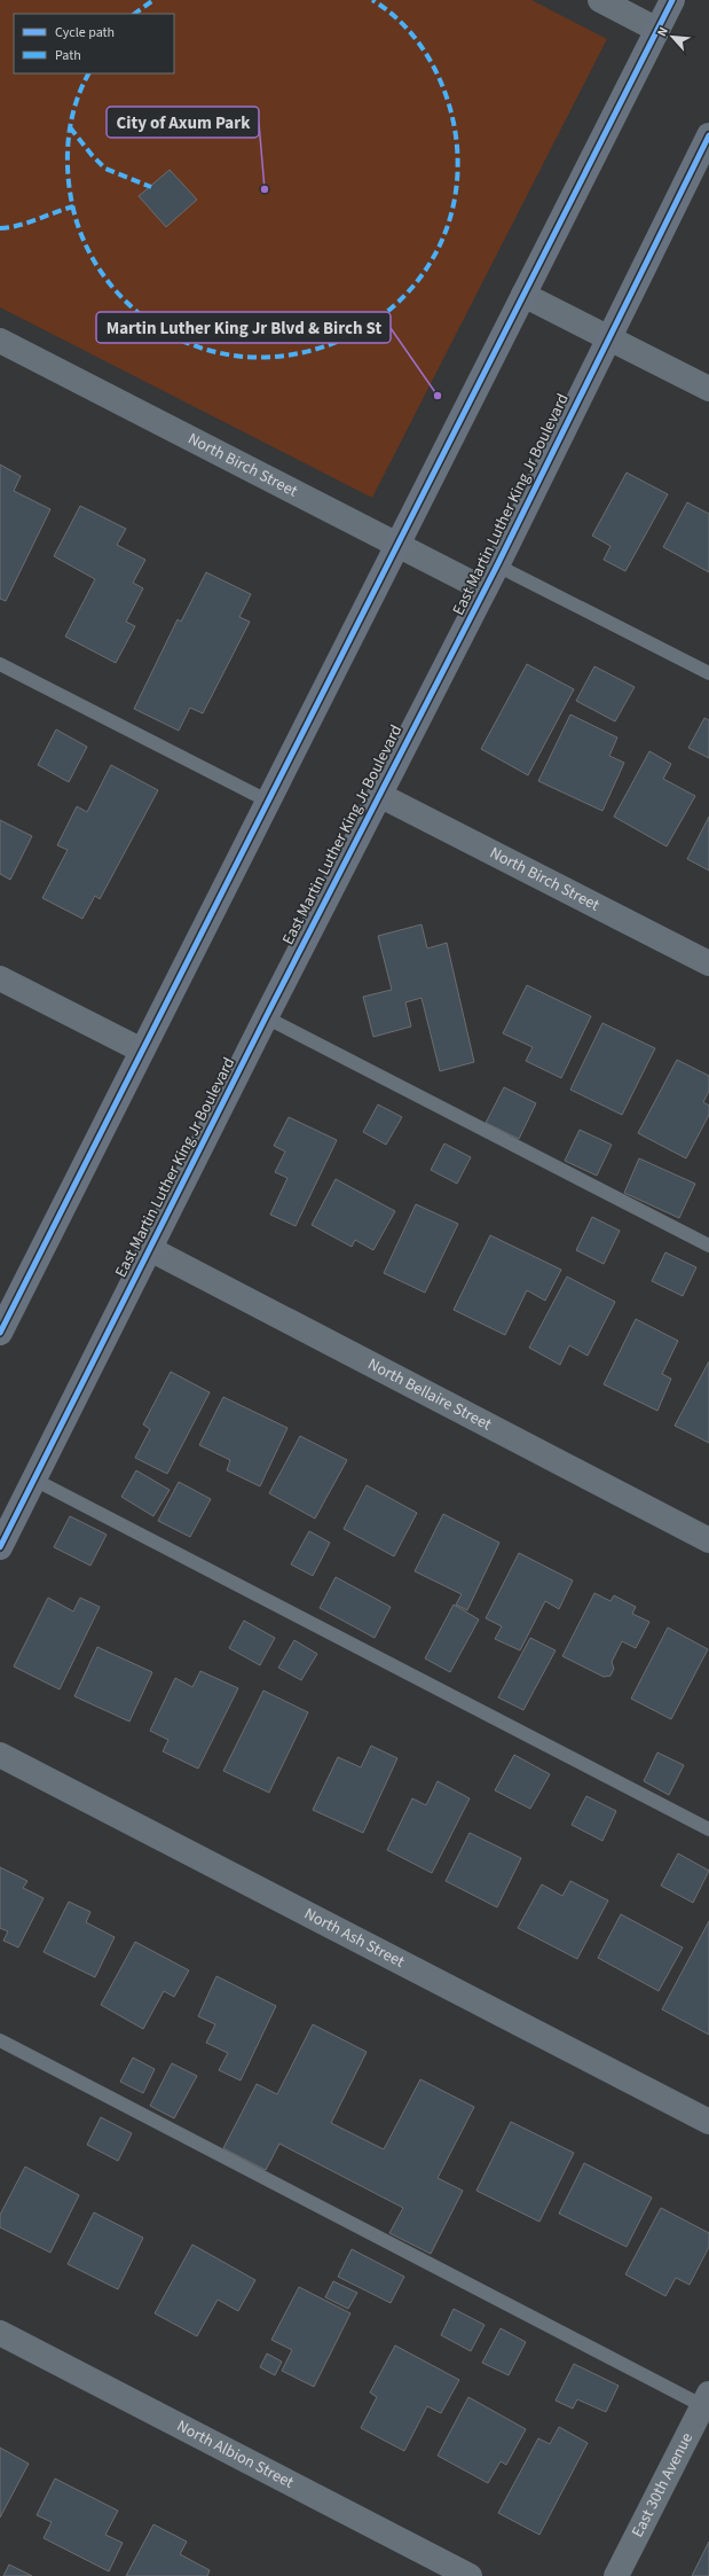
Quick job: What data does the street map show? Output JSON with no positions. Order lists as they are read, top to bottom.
{
  "streets": {
    "main road": ["East Martin Luther King Jr Boulevard"],
    "street": [
      "North Birch Street",
      "North Bellaire Street",
      "North Ash Street",
      "North Albion Street",
      "East 30th Avenue"
    ]
  },
  "crossings": [
    ["North Birch Street", "East Martin Luther King Jr Boulevard"],
    ["East Martin Luther King Jr Boulevard", "North Bellaire Street"]
  ],
  "places": ["City of Axum Park", "Martin Luther King Jr Blvd & Birch St"],
  "legend": ["Cycle path", "Path"],
  "north": "top left"
}
